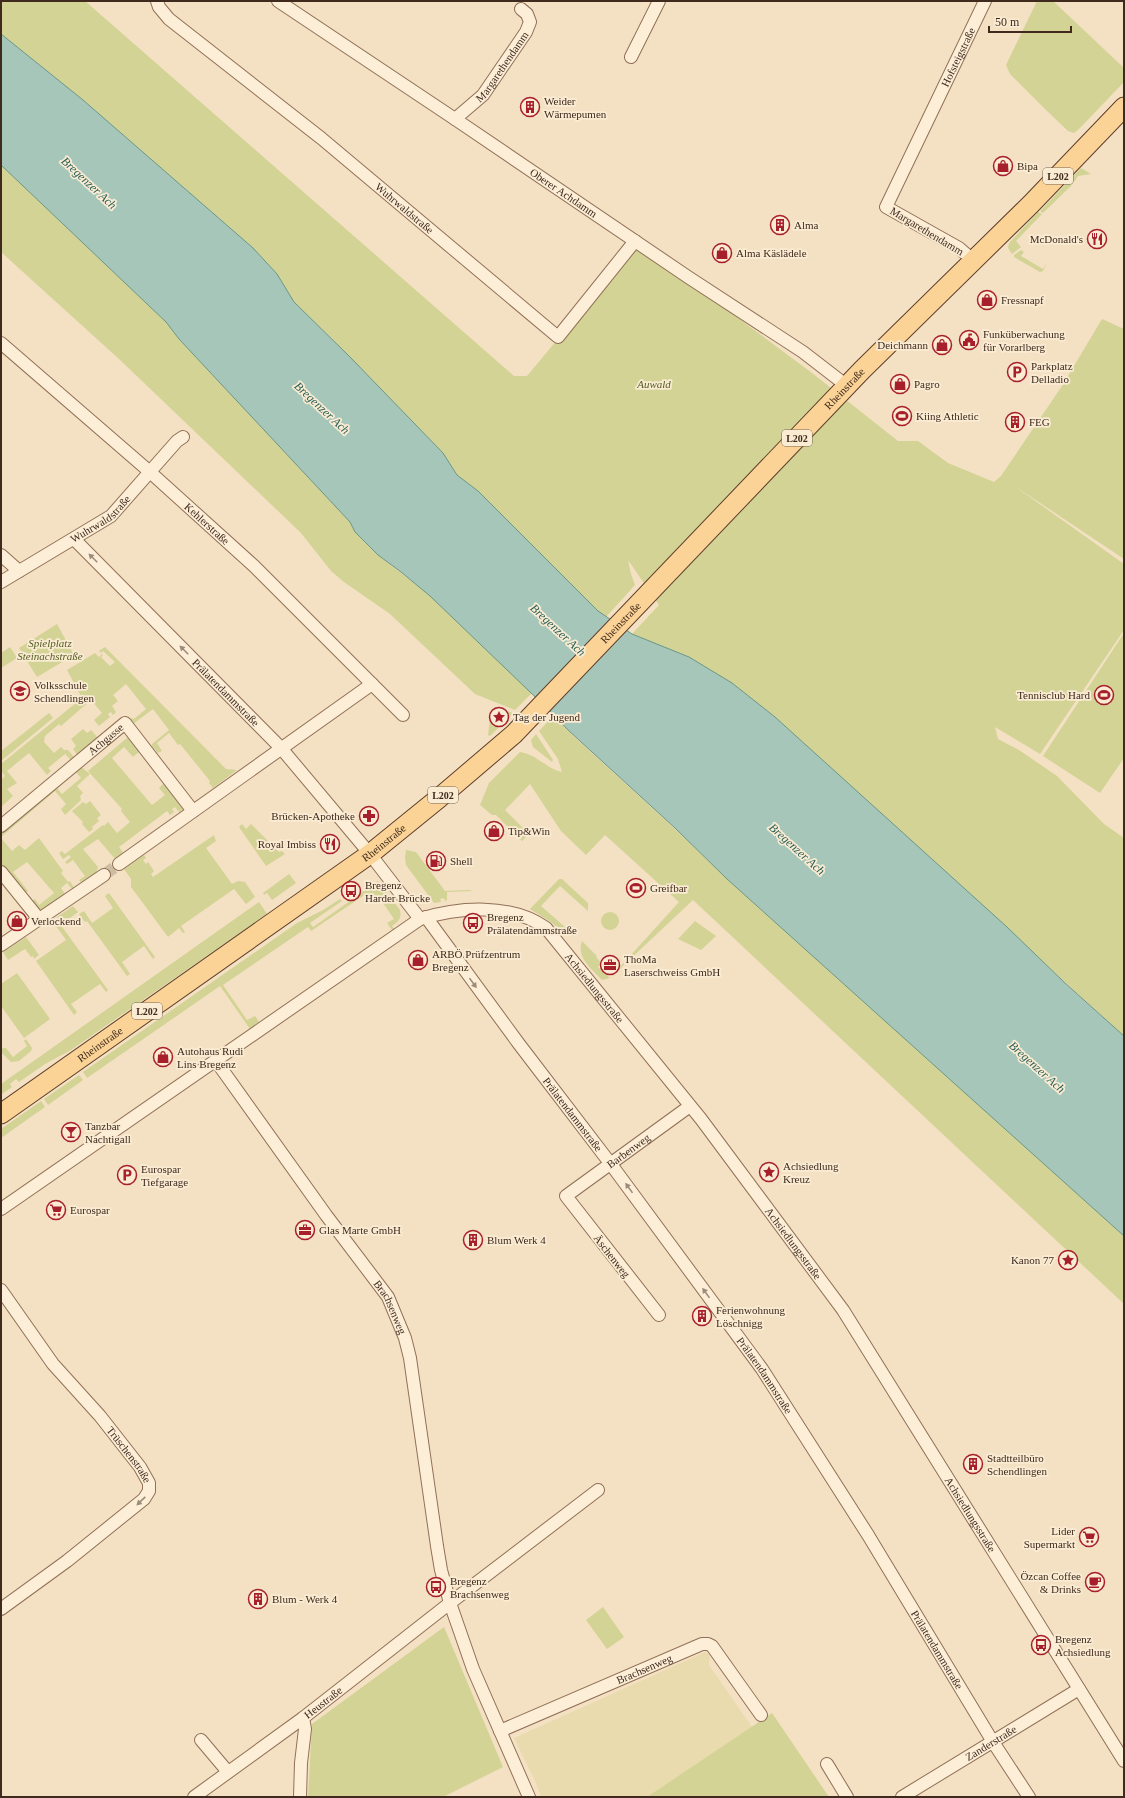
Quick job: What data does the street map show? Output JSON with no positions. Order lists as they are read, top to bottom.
{
  "streets": {
    "main road": ["L202", "Rheinstraße"],
    "street": [
      "Hofsteigstraße",
      "Margarethendamm",
      "Oberer Achdamm",
      "Wuhrwaldstraße",
      "Kehlerstraße",
      "Prälatendammstraße",
      "Achgasse",
      "Achsiedlungsstraße",
      "Barbenweg",
      "Äschenweg",
      "Brachsenweg",
      "Trüschenstraße",
      "Heustraße",
      "Zanderstraße"
    ]
  },
  "crossings": [
    ["Hofsteigstraße", "Margarethendamm"],
    ["Margarethendamm", "Oberer Achdamm"],
    ["Margarethendamm", "Rheinstraße"],
    ["Oberer Achdamm", "Wuhrwaldstraße"],
    ["Oberer Achdamm", "Rheinstraße"],
    ["Wuhrwaldstraße", "Kehlerstraße"],
    ["Wuhrwaldstraße", "Prälatendammstraße"],
    ["Rheinstraße", "Prälatendammstraße"],
    ["Prälatendammstraße", "Achsiedlungsstraße"],
    ["Prälatendammstraße", "Barbenweg"],
    ["Prälatendammstraße", "Zanderstraße"],
    ["Achsiedlungsstraße", "Barbenweg"],
    ["Achsiedlungsstraße", "Zanderstraße"],
    ["Barbenweg", "Äschenweg"],
    ["Brachsenweg", "Heustraße"]
  ],
  "water": ["Bregenzer Ach"],
  "parks": ["Auwald", "Spielplatz Steinachstraße"],
  "places": {
    "building": [
      "Weider Wärmepumen",
      "Alma",
      "FEG",
      "Blum Werk 4",
      "Ferienwohnung Löschnigg",
      "Stadtteilbüro Schendlingen",
      "Blum - Werk 4"
    ],
    "shop": [
      "Bipa",
      "Alma Käslädele",
      "Fressnapf",
      "Deichmann",
      "Pagro",
      "Tip&Win",
      "Verlockend",
      "ARBÖ Prüfzentrum Bregenz",
      "Autohaus Rudi Lins Bregenz"
    ],
    "restaurant": ["McDonald's", "Royal Imbiss"],
    "public building": ["Funküberwachung für Vorarlberg"],
    "parking": ["Parkplatz Delladio", "Eurospar Tiefgarage"],
    "sports": ["Kiing Athletic", "Tennisclub Hard", "Greifbar"],
    "school or university": ["Volksschule Schendlingen"],
    "place": ["Tag der Jugend", "Achsiedlung Kreuz", "Kanon 77"],
    "pharmacy": ["Brücken-Apotheke"],
    "fuel station": ["Shell"],
    "bus stop": [
      "Bregenz Harder Brücke",
      "Bregenz Prälatendammstraße",
      "Bregenz Brachsenweg",
      "Bregenz Achsiedlung"
    ],
    "office": ["ThoMa Laserschweiss GmbH", "Glas Marte GmbH"],
    "bar": ["Tanzbar Nachtigall"],
    "supermarket": ["Eurospar", "Lider Supermarkt"],
    "cafe": ["Özcan Coffee & Drinks"]
  },
  "scale_bar": "50 m"
}
